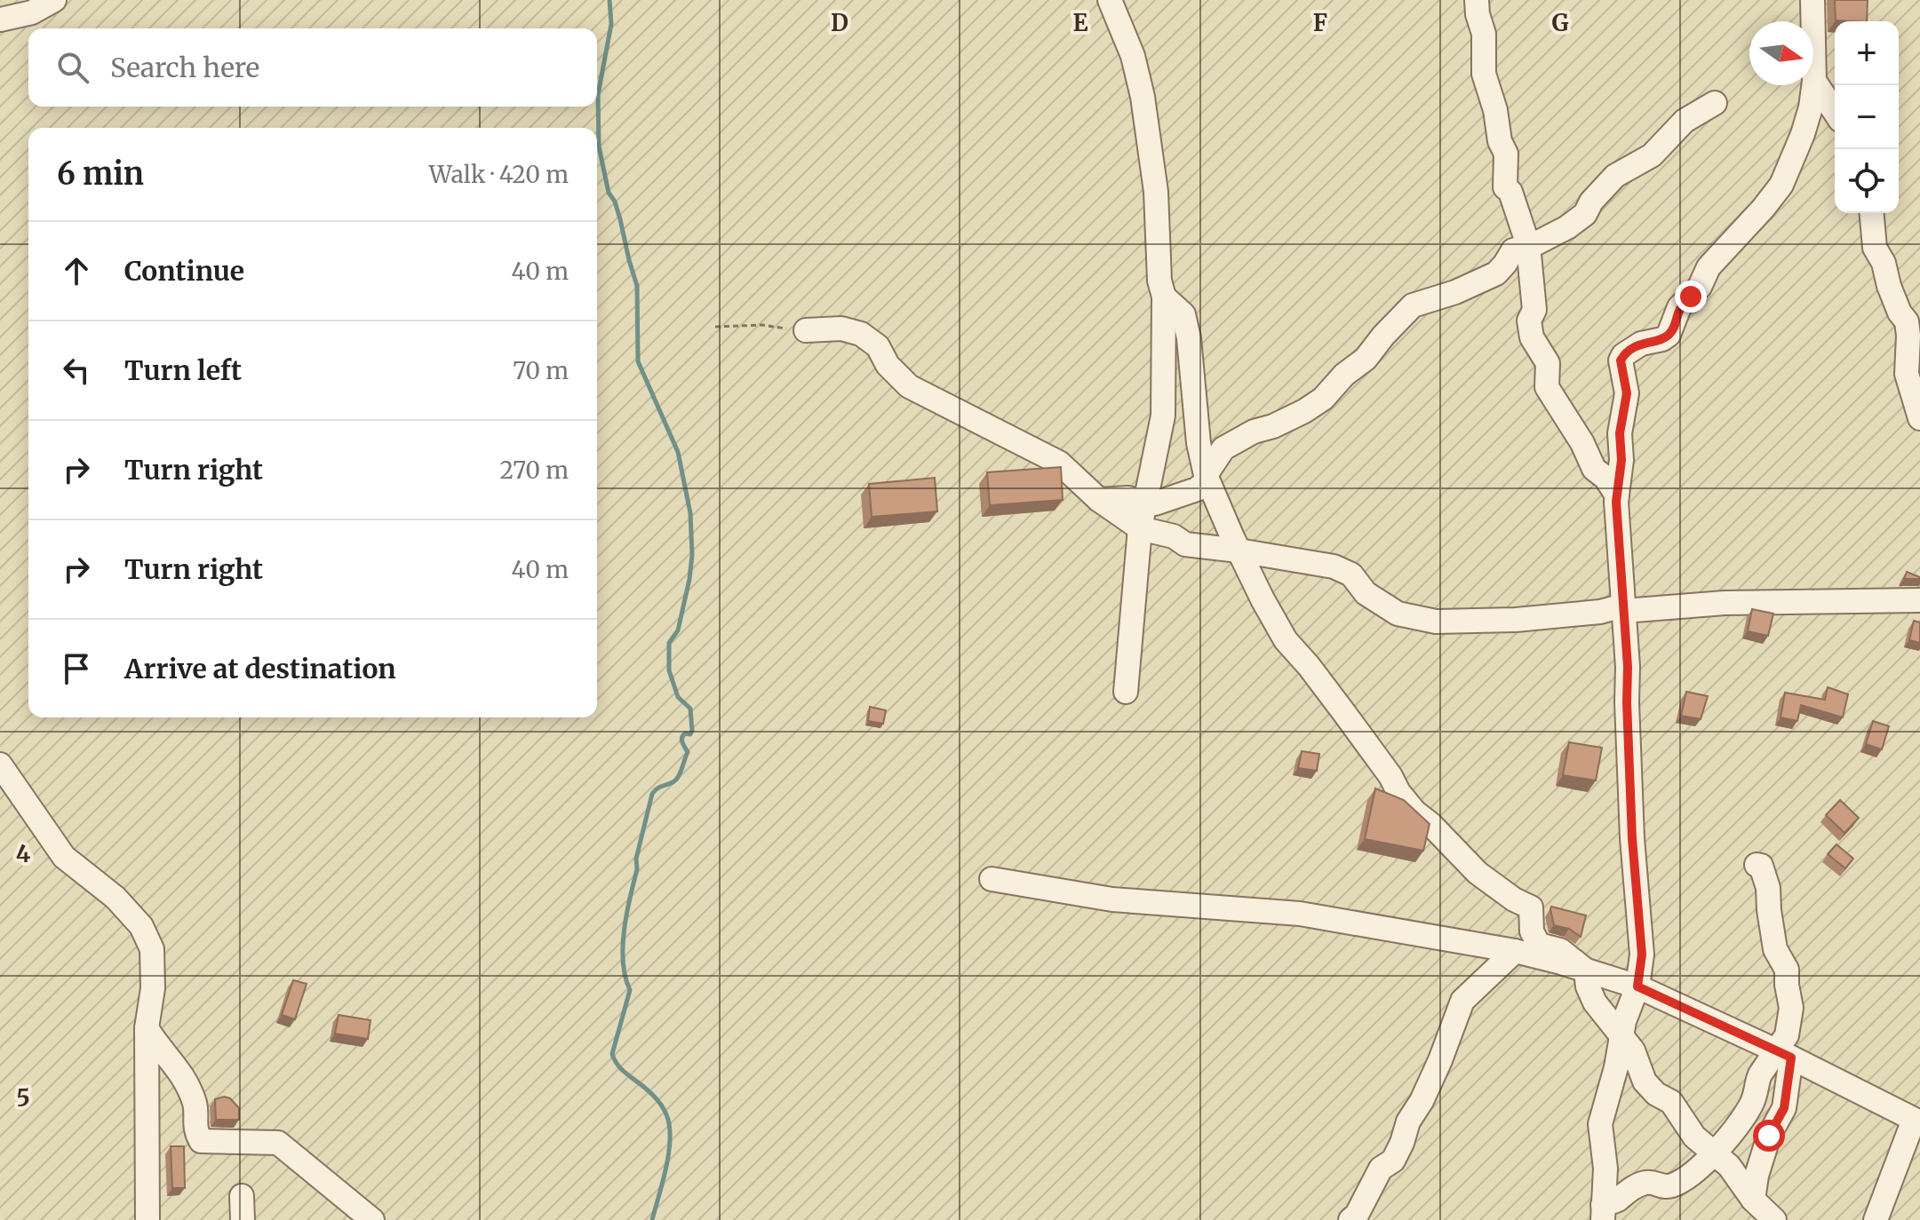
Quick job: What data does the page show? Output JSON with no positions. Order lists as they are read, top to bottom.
{
  "north": "right",
  "page": {
    "map_buttons": ["+", "−"],
    "search": "Search here",
    "heading": ["6 min", "Walk · 420 m"],
    "list": [
      ["Continue", "40 m"],
      ["Turn left", "70 m"],
      ["Turn right", "270 m"],
      ["Turn right", "40 m"],
      "Arrive at destination"
    ]
  },
  "grid": {
    "columns": [
      "D",
      "E",
      "F",
      "G"
    ],
    "rows": ["4", "5"]
  }
}
